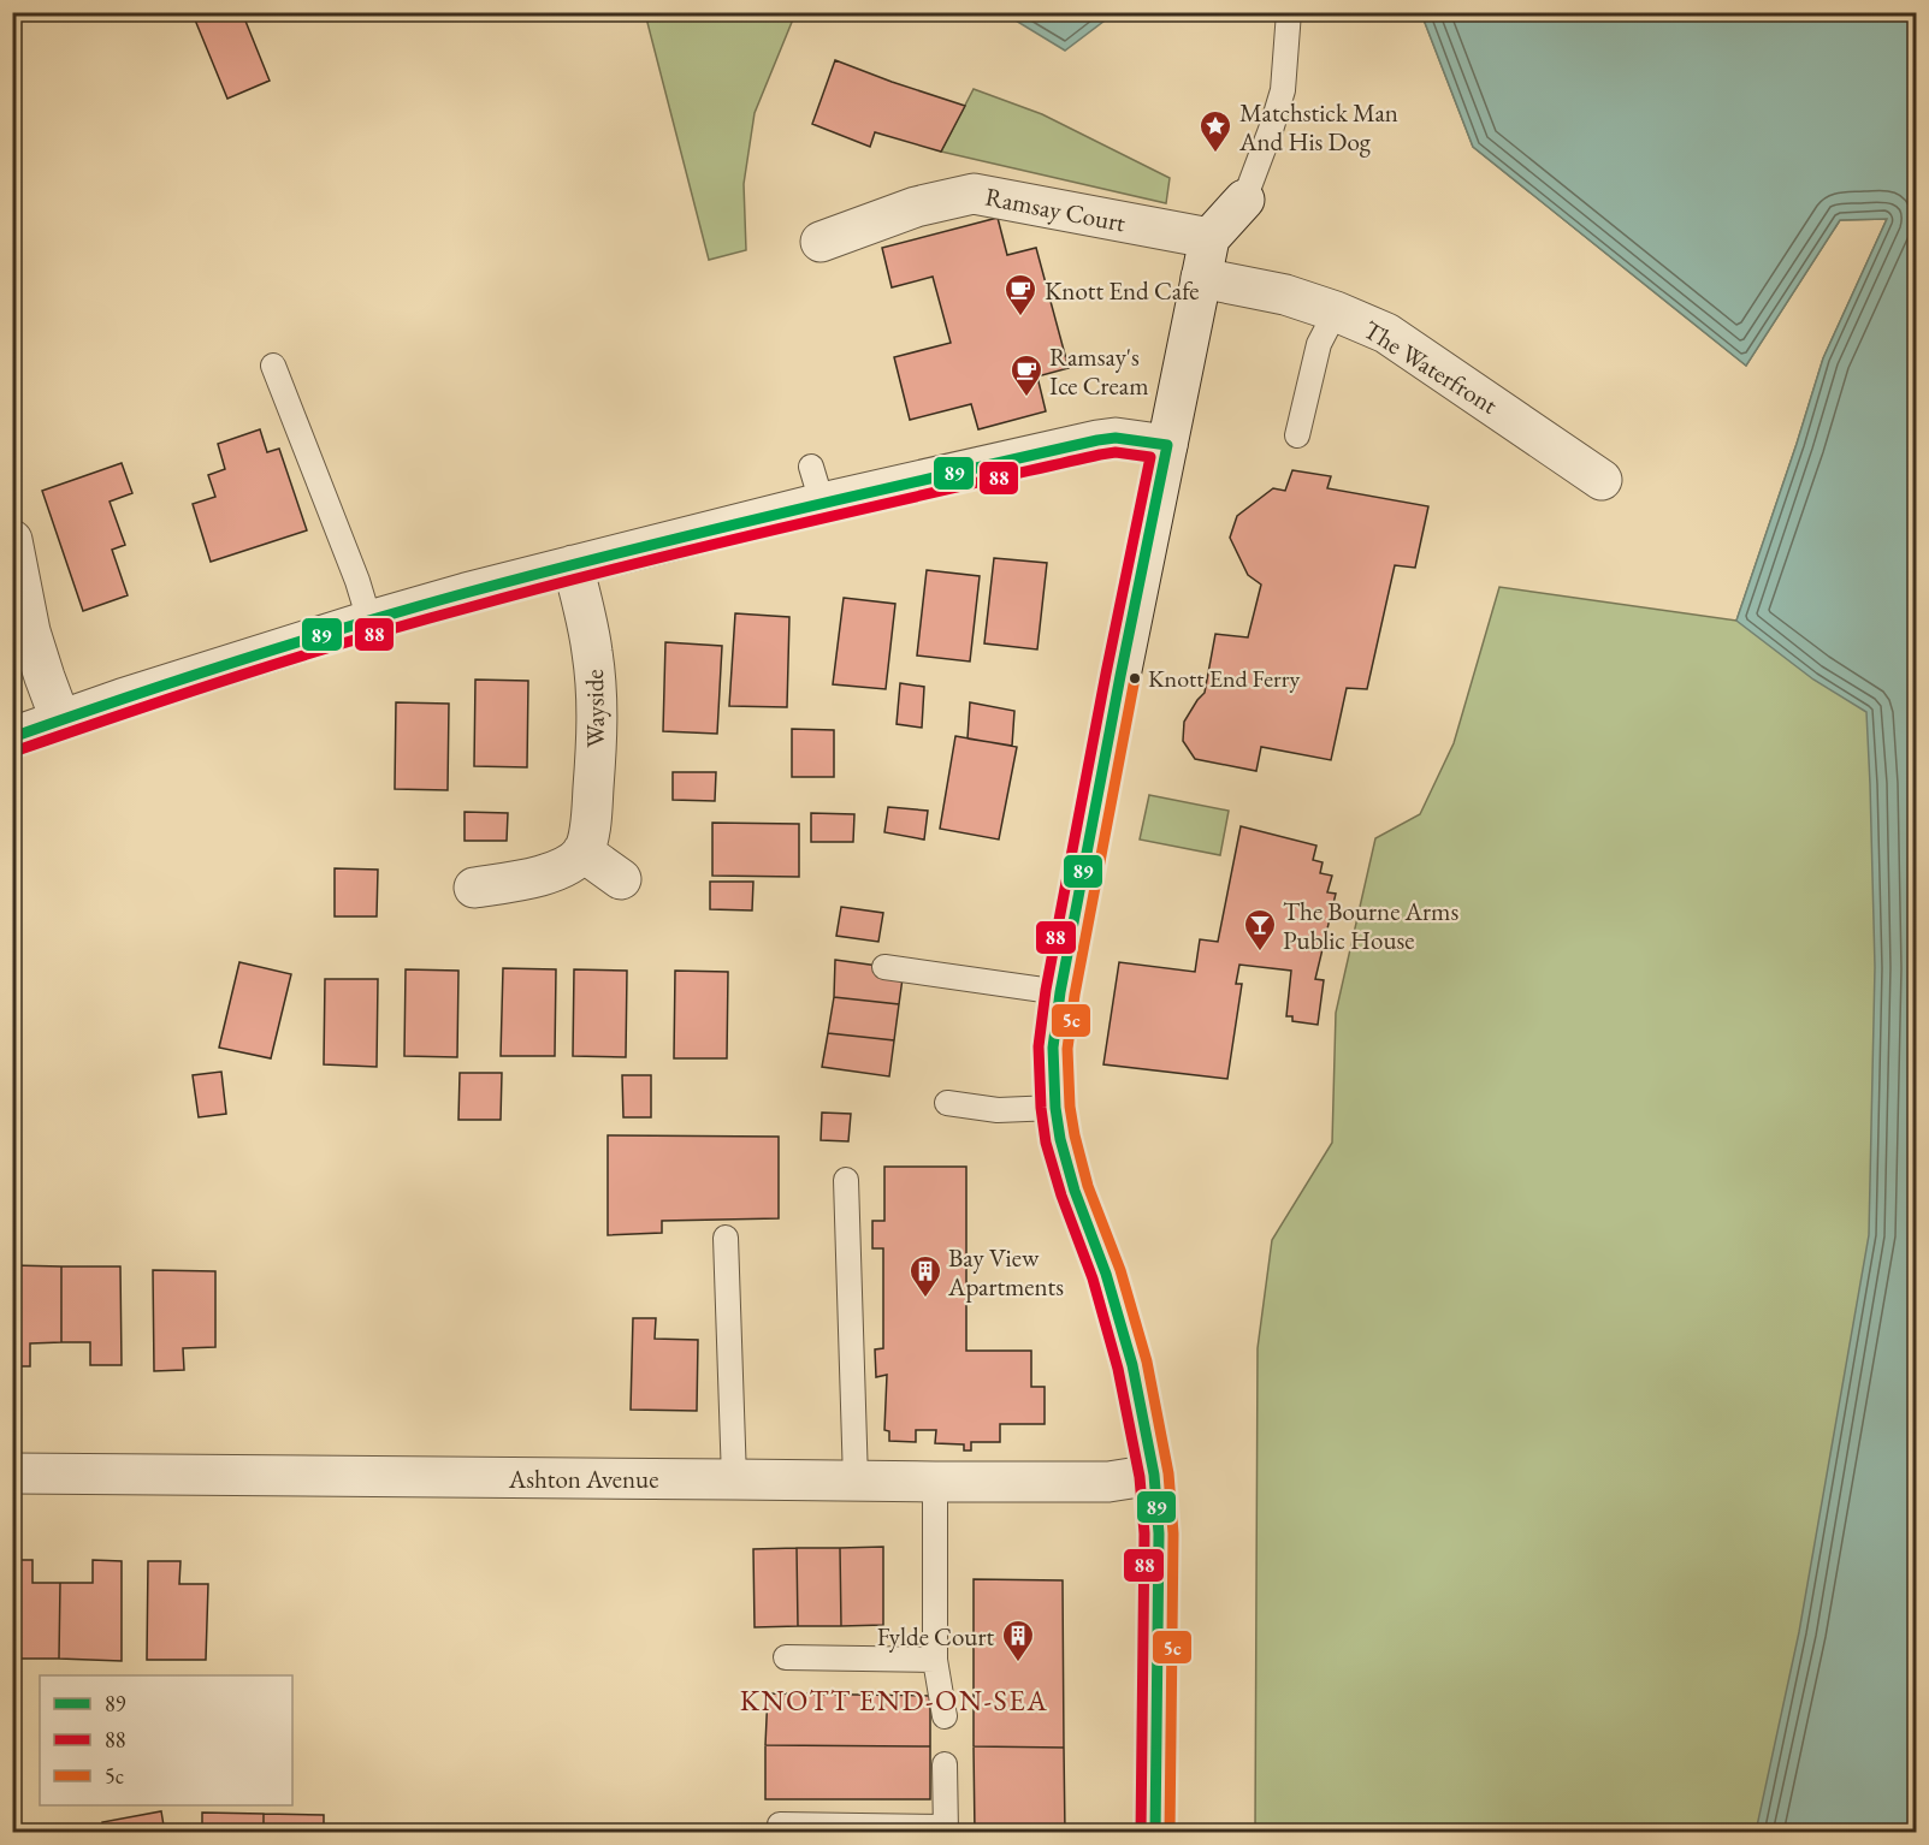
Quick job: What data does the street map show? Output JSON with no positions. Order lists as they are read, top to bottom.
{
  "streets": {
    "street": [
      "Ramsay Court",
      "The Waterfront",
      "Wayside",
      "Ashton Avenue"
    ]
  },
  "districts": ["KNOTT END-ON-SEA"],
  "places": {
    "place": ["Matchstick Man And His Dog"],
    "cafe": ["Knott End Cafe", "Ramsay's Ice Cream"],
    "other": ["Knott End Ferry"],
    "bar": ["The Bourne Arms Public House"],
    "building": ["Bay View Apartments", "Fylde Court"]
  },
  "lines": ["transit line 89", "transit line 88", "transit line 5c"],
  "legend": ["89", "88", "5c"]
}
